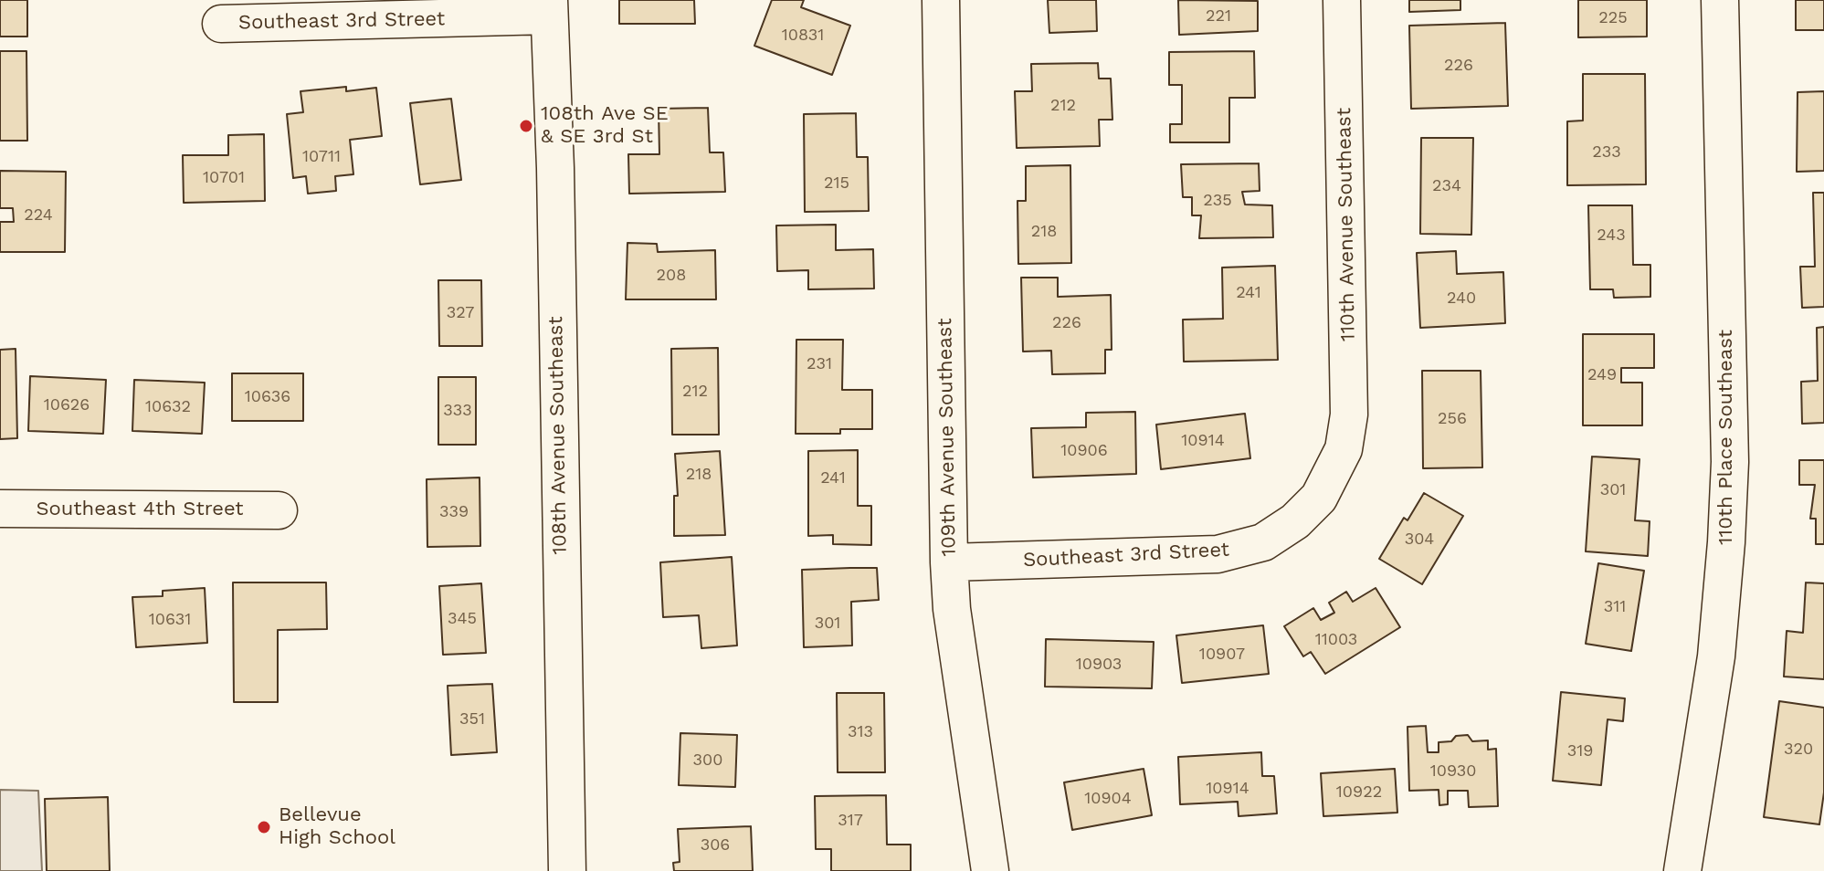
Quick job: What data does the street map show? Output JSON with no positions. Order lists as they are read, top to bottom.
{
  "streets": {
    "street": [
      "Southeast 3rd Street",
      "110th Avenue Southeast",
      "108th Avenue Southeast",
      "109th Avenue Southeast",
      "110th Place Southeast",
      "Southeast 4th Street"
    ]
  },
  "crossings": [
    ["Southeast 3rd Street", "110th Avenue Southeast"],
    ["Southeast 3rd Street", "108th Avenue Southeast"],
    ["Southeast 3rd Street", "109th Avenue Southeast"]
  ],
  "places": ["108th Ave SE & SE 3rd St", "Bellevue High School"],
  "house_numbers": [
    "221",
    "225",
    "10831",
    "226",
    "212",
    "233",
    "10711",
    "10701",
    "215",
    "234",
    "235",
    "224",
    "218",
    "243",
    "208",
    "241",
    "240",
    "327",
    "226",
    "231",
    "249",
    "212",
    "10636",
    "10626",
    "10632",
    "333",
    "256",
    "10914",
    "10906",
    "218",
    "241",
    "301",
    "339",
    "304",
    "311",
    "345",
    "10631",
    "301",
    "11003",
    "10907",
    "10903",
    "351",
    "313",
    "320",
    "319",
    "300",
    "10930",
    "10914",
    "10922",
    "10904",
    "317",
    "306"
  ]
}
